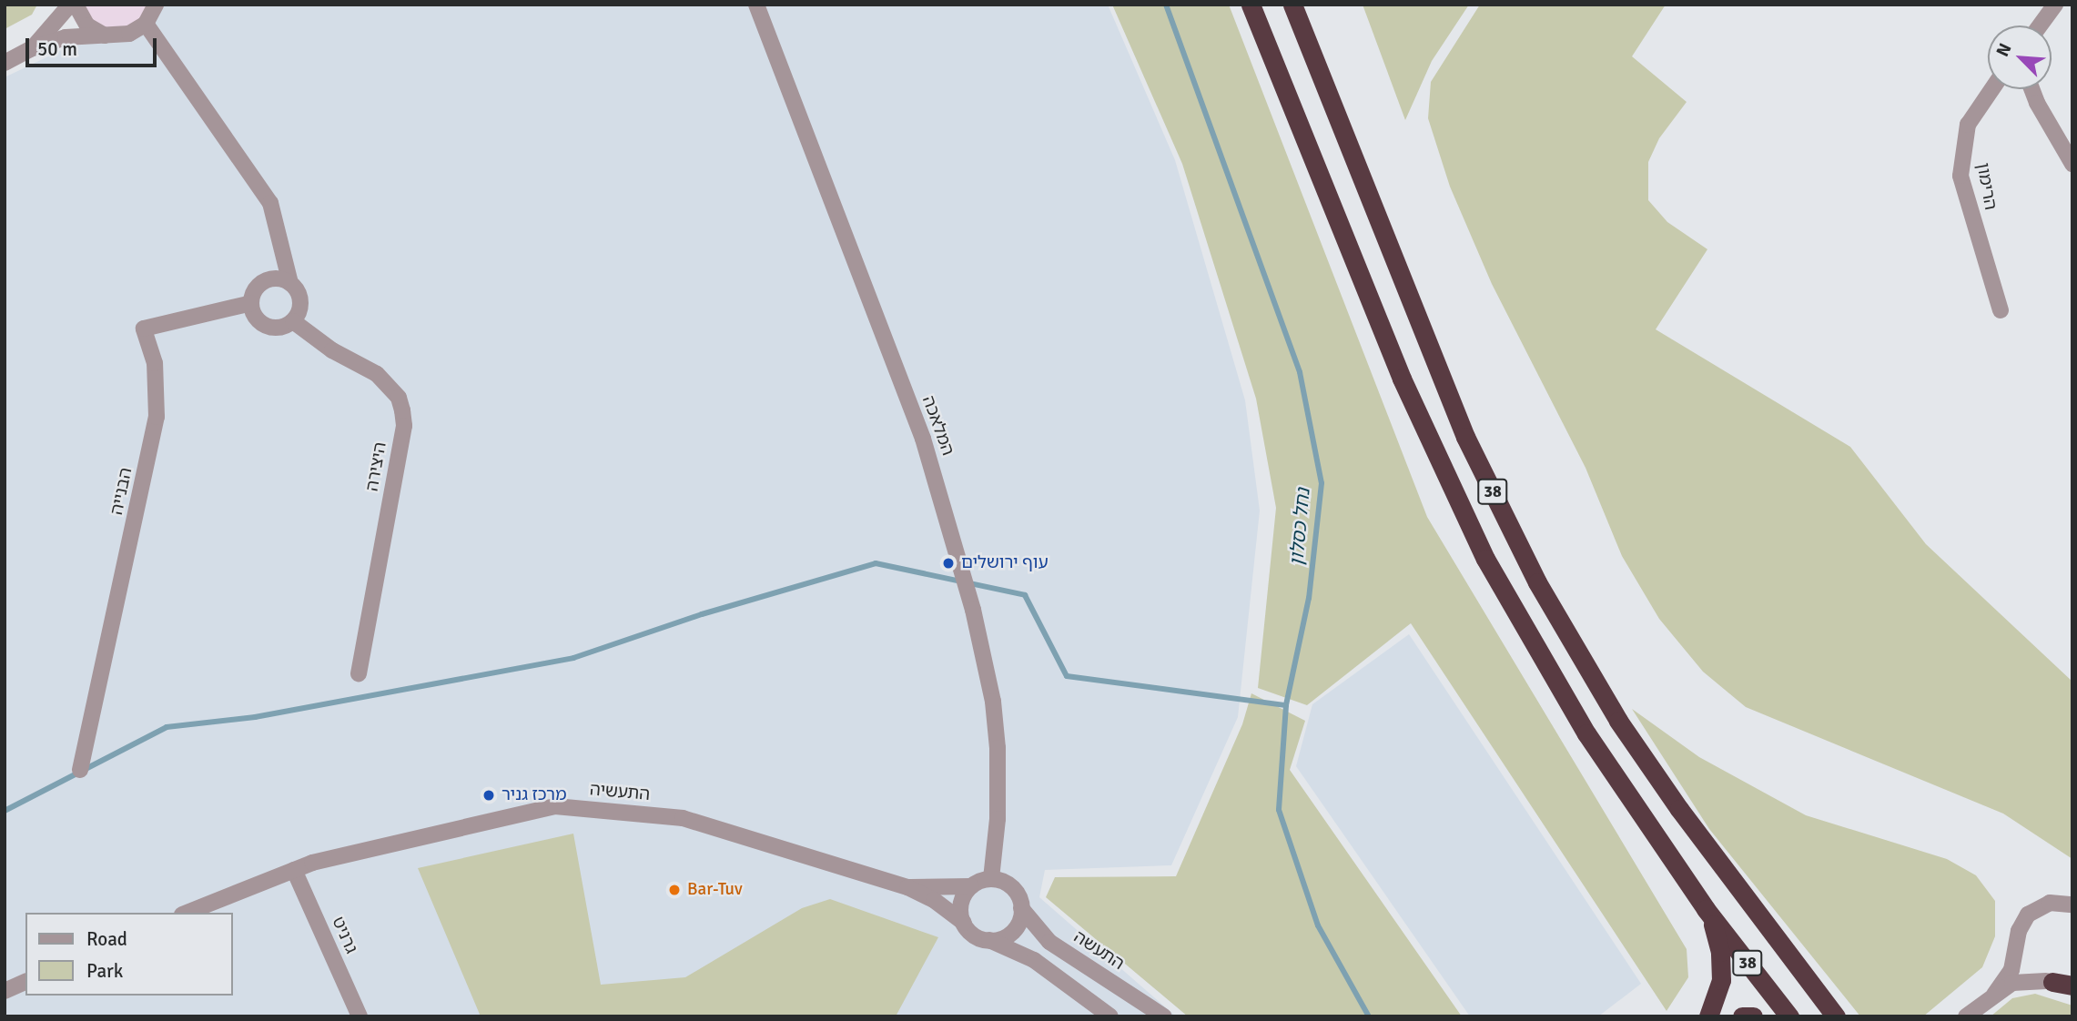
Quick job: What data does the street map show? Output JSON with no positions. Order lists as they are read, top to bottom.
{
  "streets": {
    "highway": ["38"],
    "street": [
      "הרימון",
      "המלאכה",
      "היצירה",
      "הבנייה",
      "התעשיה",
      "גרניט",
      "התעשה"
    ]
  },
  "crossings": [
    ["המלאכה", "התעשיה"],
    ["המלאכה", "התעשה"],
    ["היצירה", "הבנייה"],
    ["התעשיה", "גרניט"],
    ["התעשיה", "התעשה"]
  ],
  "water": ["נחל כסלון"],
  "places": ["עוף ירושלים", "מרכז גניר", "Bar-Tuv"],
  "legend": ["Road", "Park"],
  "scale_bar": "50 m",
  "north": "top left"
}
